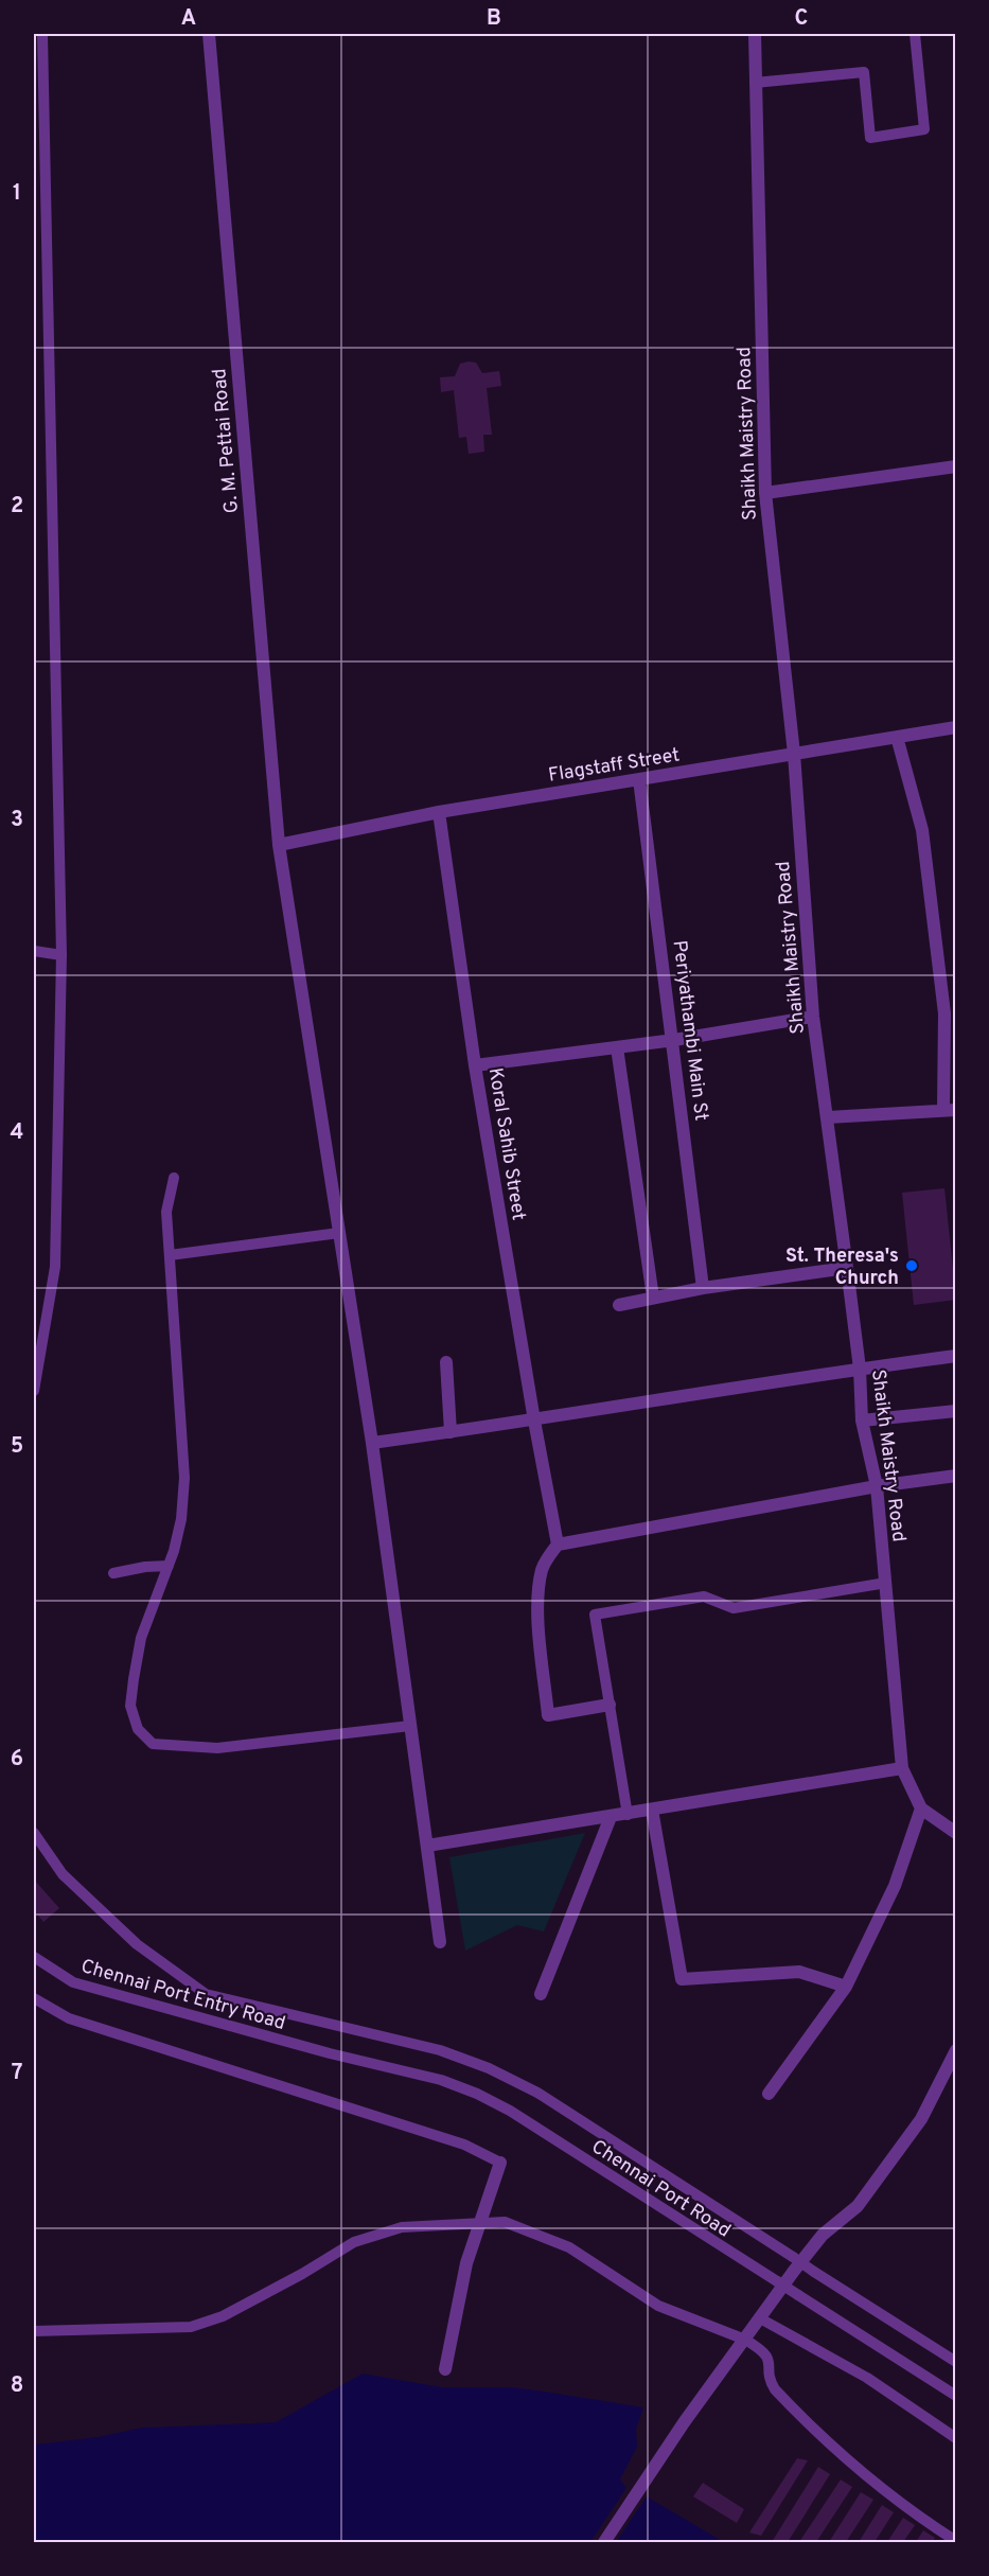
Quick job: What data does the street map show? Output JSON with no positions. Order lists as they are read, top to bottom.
{
  "streets": {
    "street": [
      "Shaikh Maistry Road",
      "G. M. Pettai Road",
      "Flagstaff Street",
      "Periyathambi Main St",
      "Koral Sahib Street"
    ],
    "lane": ["Chennai Port Entry Road", "Chennai Port Road"]
  },
  "crossings": [
    ["Shaikh Maistry Road", "Flagstaff Street"],
    ["G. M. Pettai Road", "Flagstaff Street"],
    ["Flagstaff Street", "Periyathambi Main St"],
    ["Flagstaff Street", "Koral Sahib Street"],
    ["Chennai Port Entry Road", "Chennai Port Road"]
  ],
  "places": ["St. Theresa's Church"],
  "grid": {
    "columns": ["A", "B", "C"],
    "rows": [
      "1",
      "2",
      "3",
      "4",
      "5",
      "6",
      "7",
      "8"
    ]
  }
}
